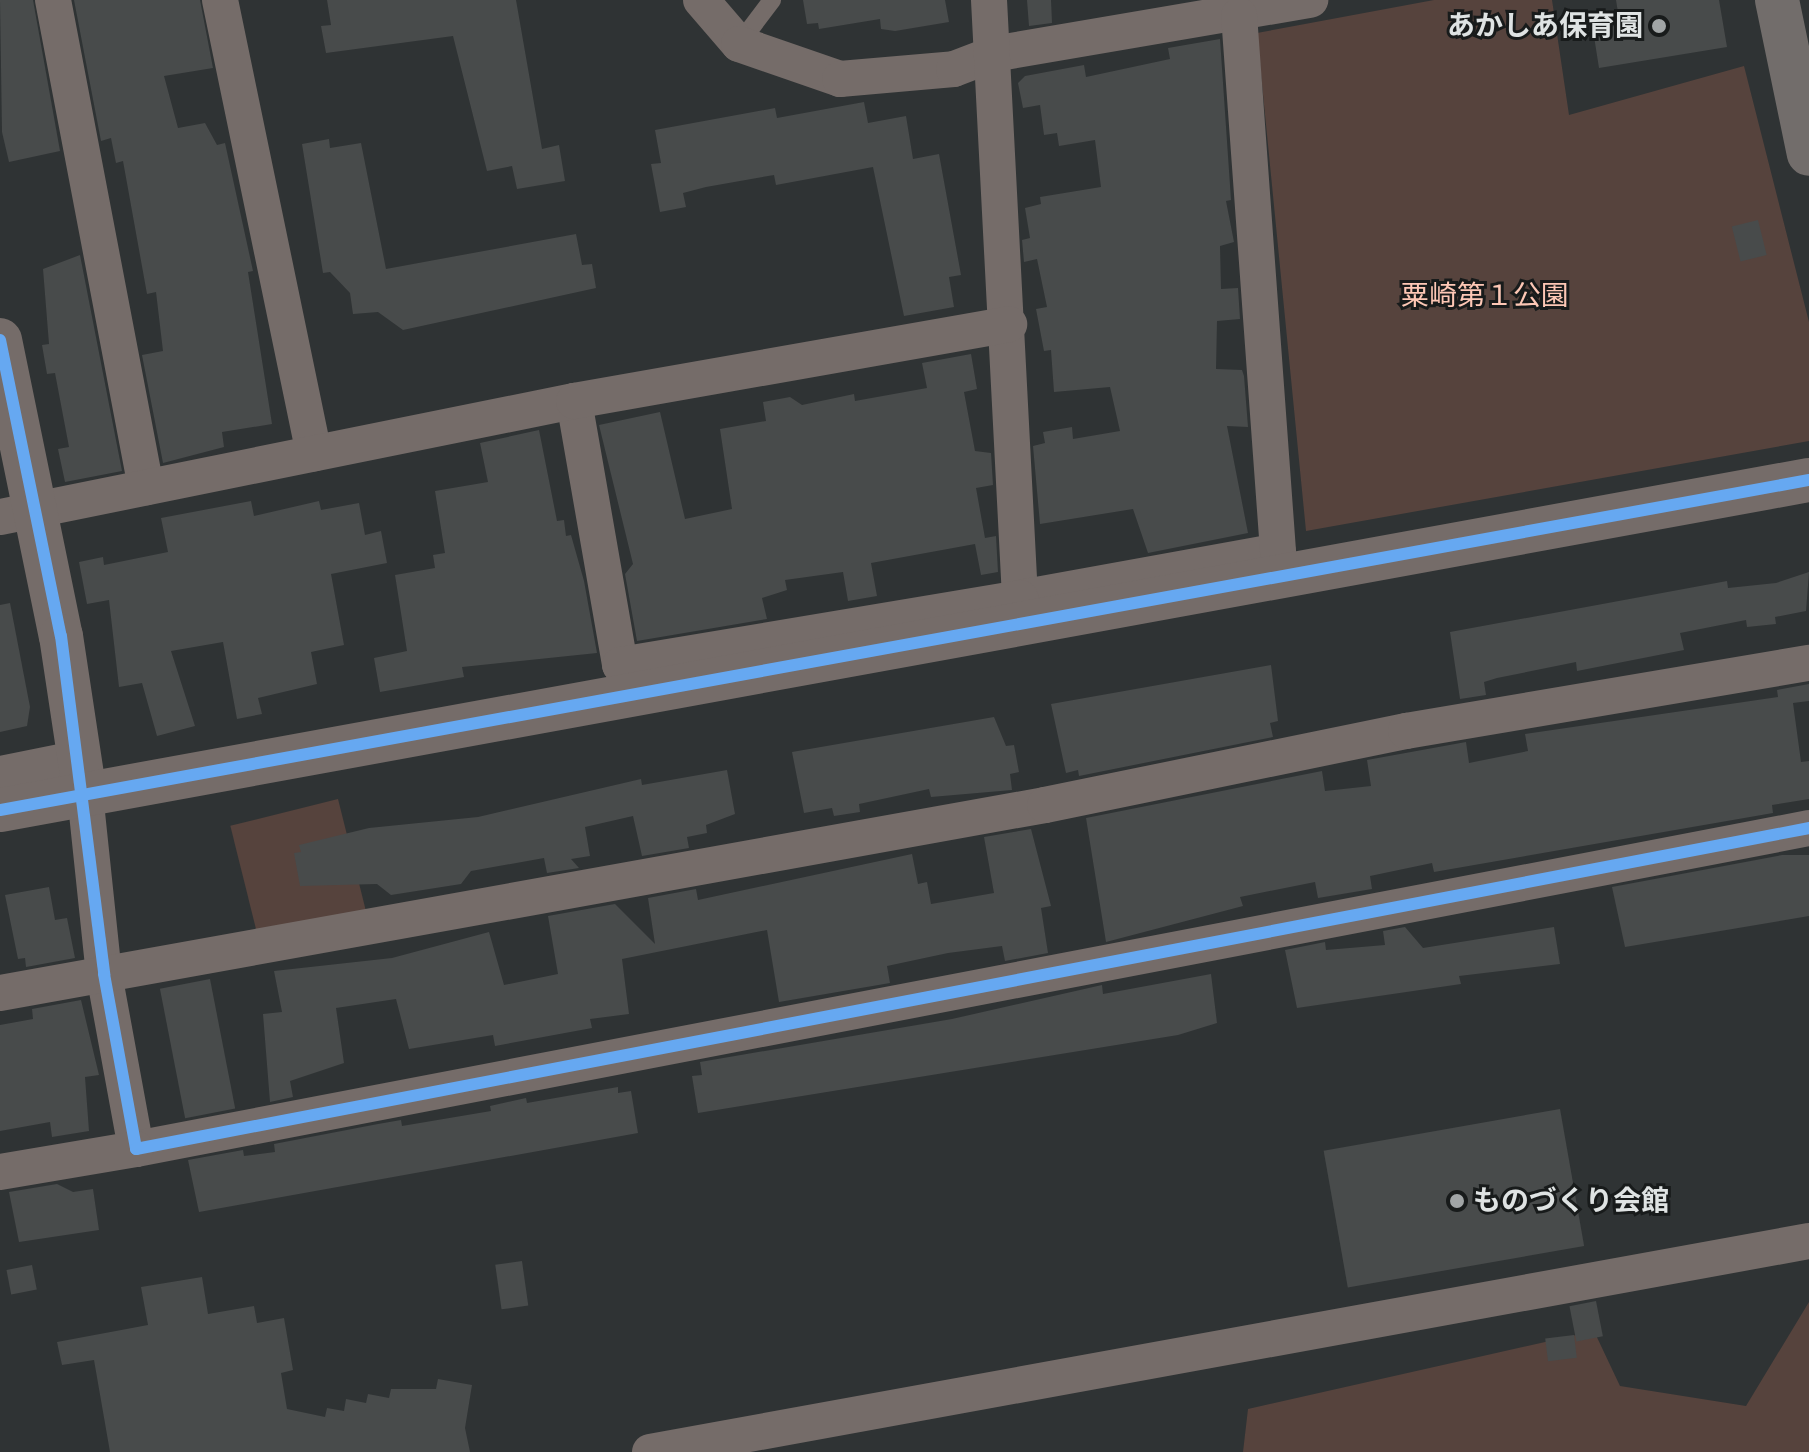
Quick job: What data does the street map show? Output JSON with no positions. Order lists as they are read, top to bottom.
{
  "parks": ["粟崎第１公園"],
  "places": ["あかしあ保育園", "ものづくり会館"]
}
